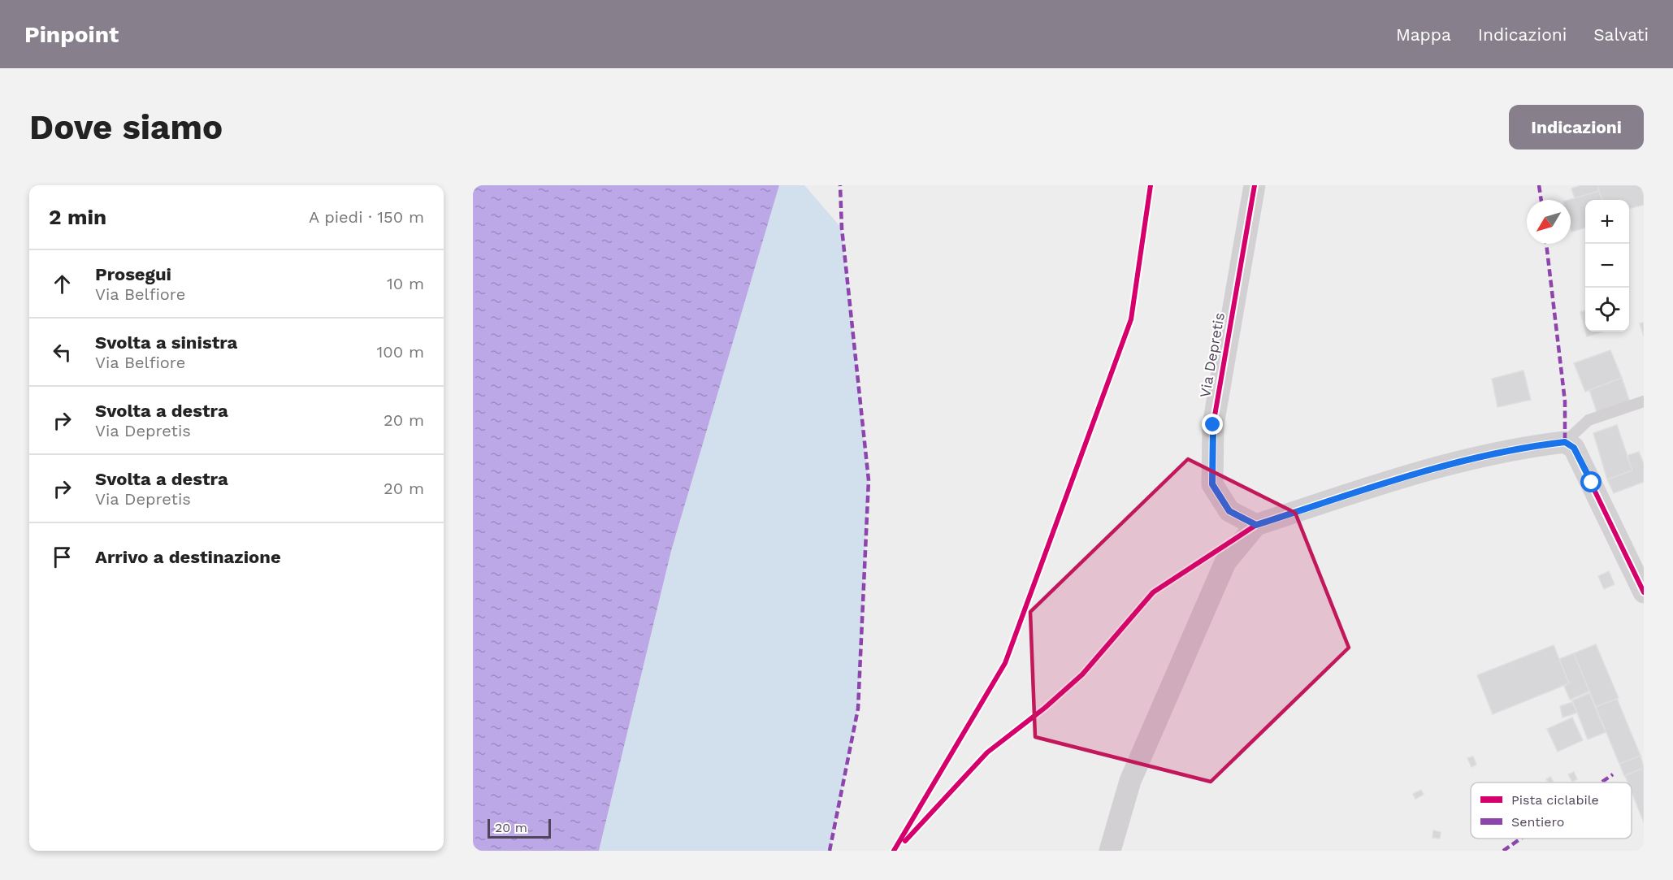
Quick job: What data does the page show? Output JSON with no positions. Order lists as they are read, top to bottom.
{
  "streets": {
    "street": ["Via Depretis"]
  },
  "legend": ["Pista ciclabile", "Sentiero"],
  "scale_bar": "20 m",
  "north": "bottom left",
  "page": {
    "header": "Pinpoint",
    "nav": ["Mappa", "Indicazioni", "Salvati"],
    "buttons": "Indicazioni",
    "title": "Dove siamo",
    "heading": ["2 min", "A piedi · 150 m"],
    "map_buttons": ["+", "−"],
    "list": [
      ["Prosegui", "Via Belfiore", "10 m"],
      ["Svolta a sinistra", "Via Belfiore", "100 m"],
      ["Svolta a destra", "Via Depretis", "20 m"],
      ["Svolta a destra", "Via Depretis", "20 m"],
      "Arrivo a destinazione"
    ],
    "scale": "20 m"
  }
}
